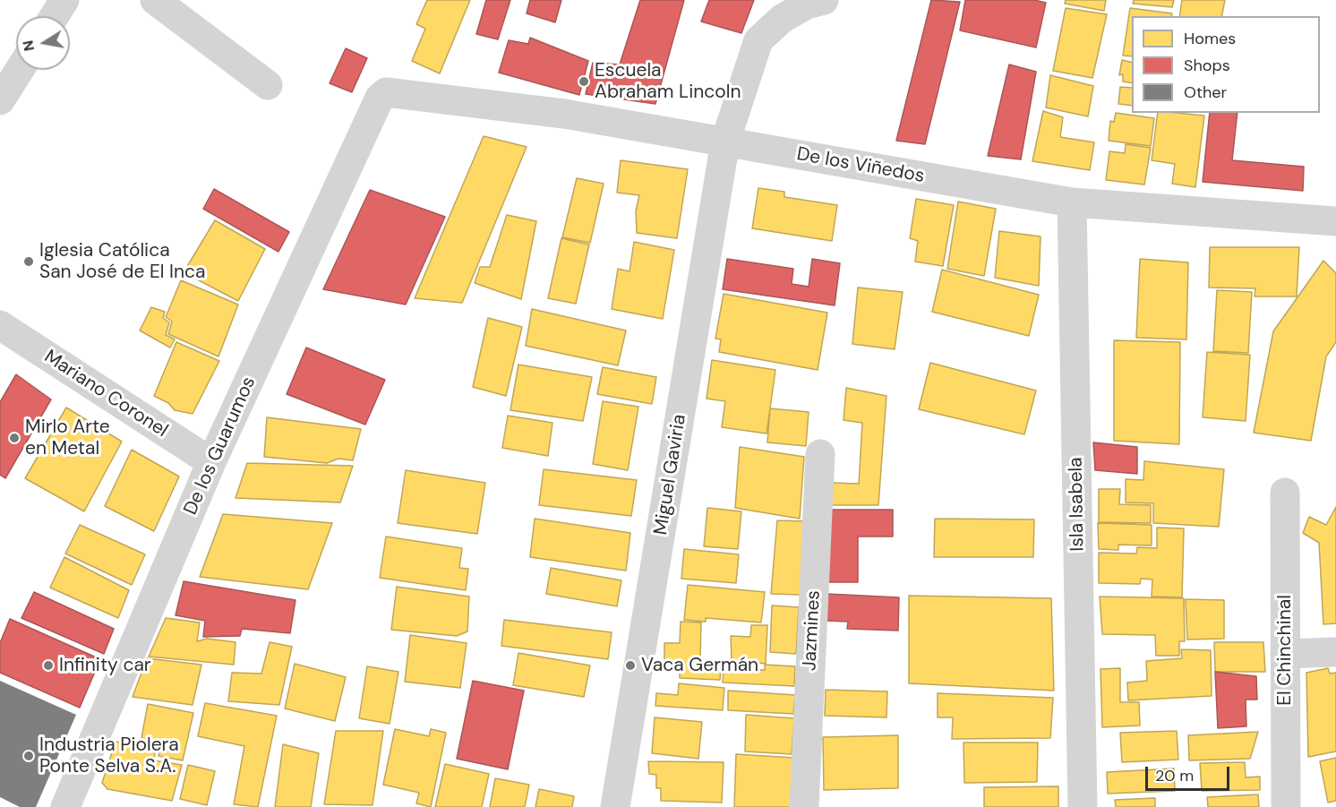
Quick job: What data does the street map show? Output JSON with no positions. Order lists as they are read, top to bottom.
{
  "streets": {
    "street": [
      "De los Viñedos",
      "Mariano Coronel",
      "De los Guarumos",
      "Miguel Gaviria",
      "Isla Isabela",
      "Jazmines",
      "El Chinchinal"
    ]
  },
  "crossings": [
    ["De los Viñedos", "De los Guarumos"],
    ["De los Viñedos", "Miguel Gaviria"],
    ["De los Viñedos", "Isla Isabela"],
    ["Mariano Coronel", "De los Guarumos"]
  ],
  "places": [
    "Escuela Abraham Lincoln",
    "Iglesia Católica San José de El Inca",
    "Mirlo Arte en Metal",
    "Infinity car",
    "Vaca Germán",
    "Industria Piolera Ponte Selva S.A."
  ],
  "legend": ["Homes", "Shops", "Other"],
  "scale_bar": "20 m",
  "north": "left"
}
